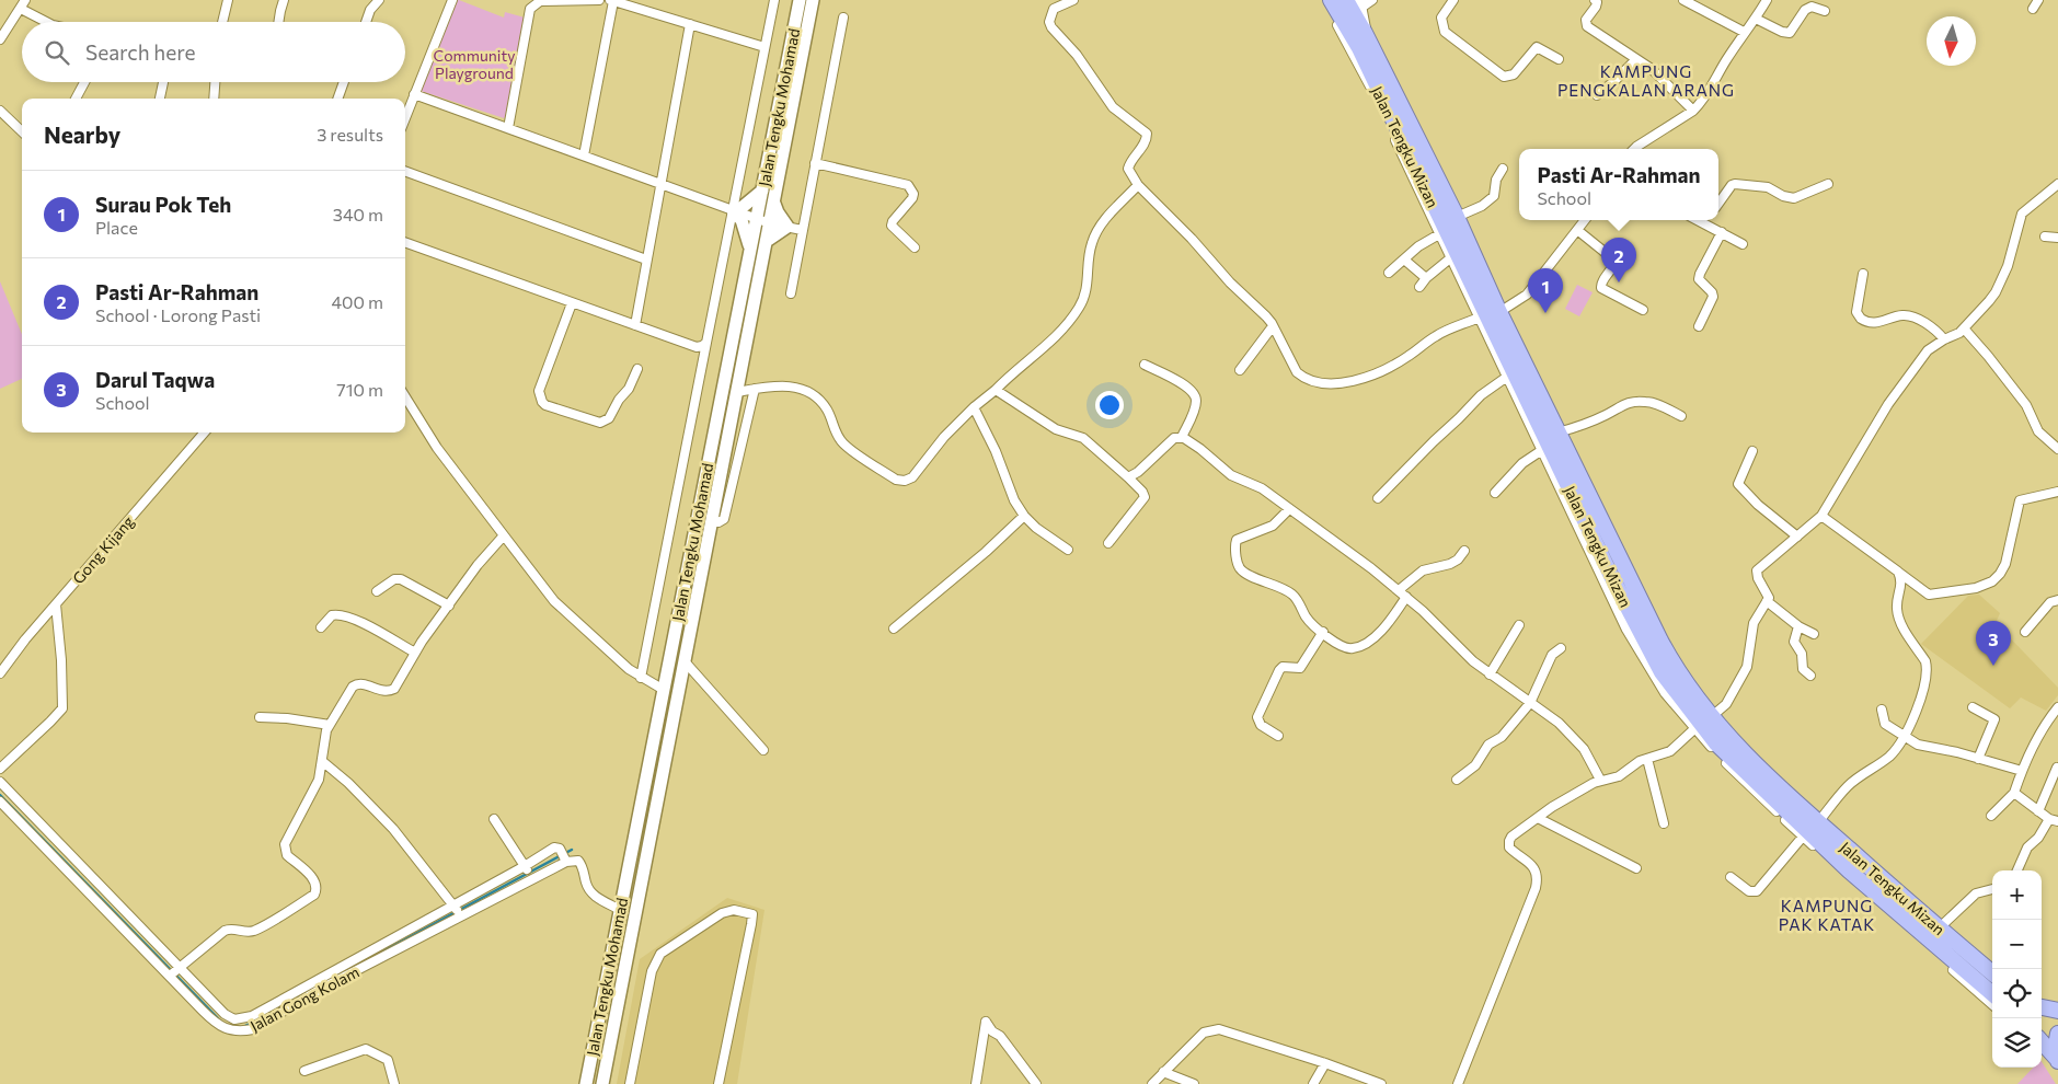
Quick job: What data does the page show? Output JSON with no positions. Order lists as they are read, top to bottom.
{
  "streets": {
    "highway": ["Jalan Tengku Mizan"],
    "main road": ["Jalan Tengku Mohamad"],
    "street": ["Gong Kijang", "Jalan Gong Kolam"]
  },
  "districts": ["KAMPUNG PENGKALAN ARANG", "KAMPUNG PAK KATAK"],
  "parks": ["Community Playground"],
  "north": "bottom",
  "page": {
    "search": "Search here",
    "heading": ["Nearby", "3 results"],
    "popup": ["Pasti Ar-Rahman", "School"],
    "list": [
      {
        "mark": "1",
        "name": "Surau Pok Teh",
        "note": "Place",
        "value": "340 m"
      },
      {
        "mark": "2",
        "name": "Pasti Ar-Rahman",
        "note": "School · Lorong Pasti",
        "value": "400 m"
      },
      {
        "mark": "3",
        "name": "Darul Taqwa",
        "note": "School",
        "value": "710 m"
      }
    ],
    "pins": ["2", "1", "3"],
    "map_buttons": ["+", "−"]
  }
}
